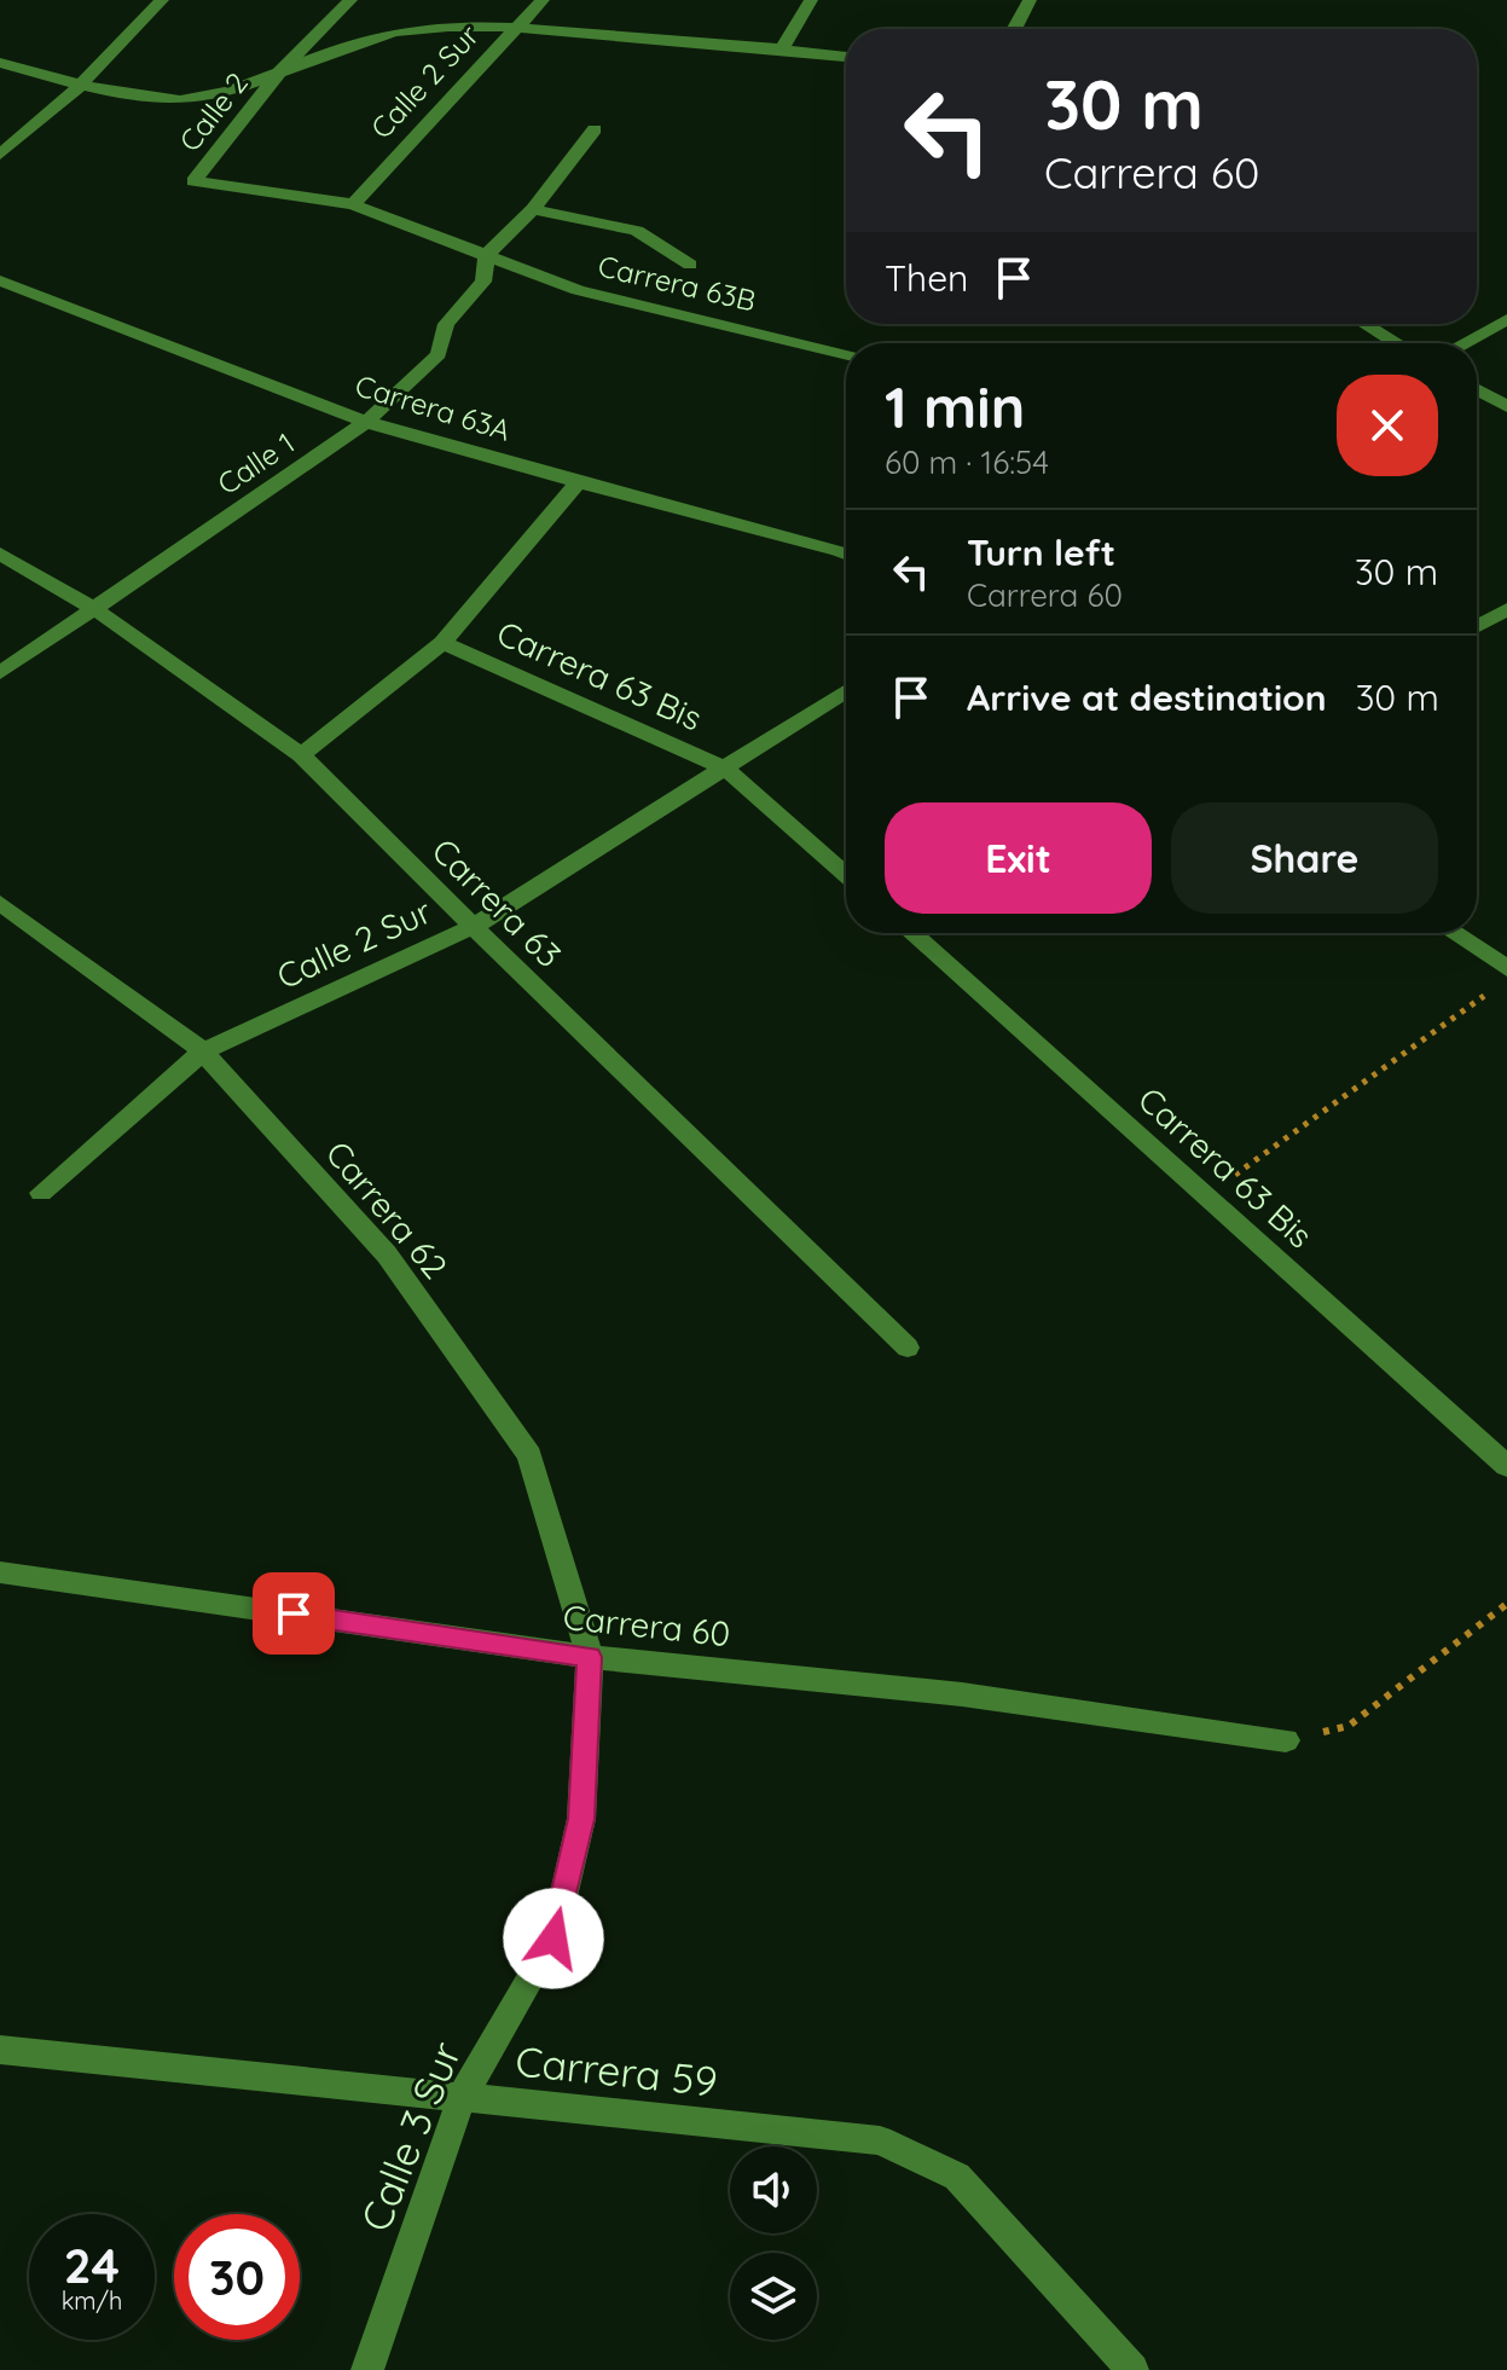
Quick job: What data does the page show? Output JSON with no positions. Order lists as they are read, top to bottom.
{
  "streets": {
    "street": [
      "Calle 2 Sur",
      "Calle 2",
      "Carrera 63B",
      "Carrera 63A",
      "Calle 1",
      "Carrera 63 Bis",
      "Carrera 63",
      "Carrera 62",
      "Carrera 60",
      "Carrera 59",
      "Calle 3 Sur"
    ]
  },
  "crossings": [
    ["Calle 2 Sur", "Carrera 63B"],
    ["Calle 2 Sur", "Carrera 63 Bis"],
    ["Calle 2 Sur", "Carrera 63"],
    ["Calle 2 Sur", "Carrera 62"],
    ["Calle 2", "Carrera 63B"],
    ["Carrera 63B", "Calle 1"],
    ["Carrera 63A", "Calle 1"],
    ["Calle 1", "Carrera 63"],
    ["Carrera 62", "Carrera 60"],
    ["Carrera 62", "Calle 3 Sur"],
    ["Carrera 60", "Calle 3 Sur"],
    ["Carrera 59", "Calle 3 Sur"]
  ],
  "page": {
    "turn": ["30 m", "Carrera 60"],
    "then": "Then",
    "heading": ["1 min", "60 m · 16:54"],
    "list": [
      {
        "name": "Turn left",
        "note": "Carrera 60",
        "value": "30 m"
      },
      {
        "name": "Arrive at destination",
        "value": "30 m"
      }
    ],
    "buttons": ["Exit", "Share"],
    "speed": "24 km/h",
    "limit": "30"
  }
}
